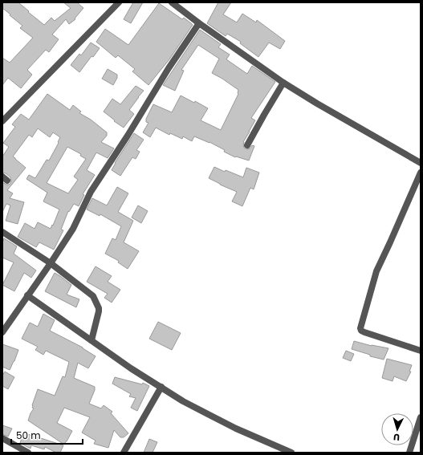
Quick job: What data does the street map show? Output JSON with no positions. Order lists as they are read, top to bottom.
{
  "scale_bar": "50 m",
  "north": "bottom"
}
